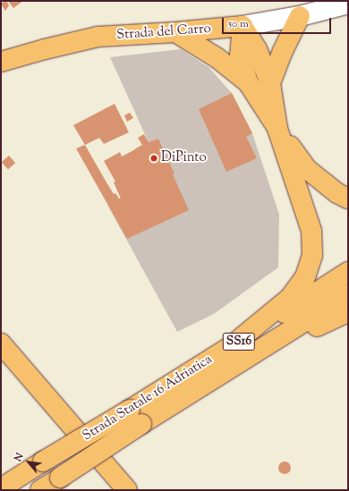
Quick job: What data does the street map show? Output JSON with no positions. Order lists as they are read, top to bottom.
{
  "streets": {
    "main road": ["Strada del Carro", "SS16", "Strada Statale 16 Adriatica"]
  },
  "places": ["DiPinto"],
  "scale_bar": "50 m",
  "north": "top left"
}
